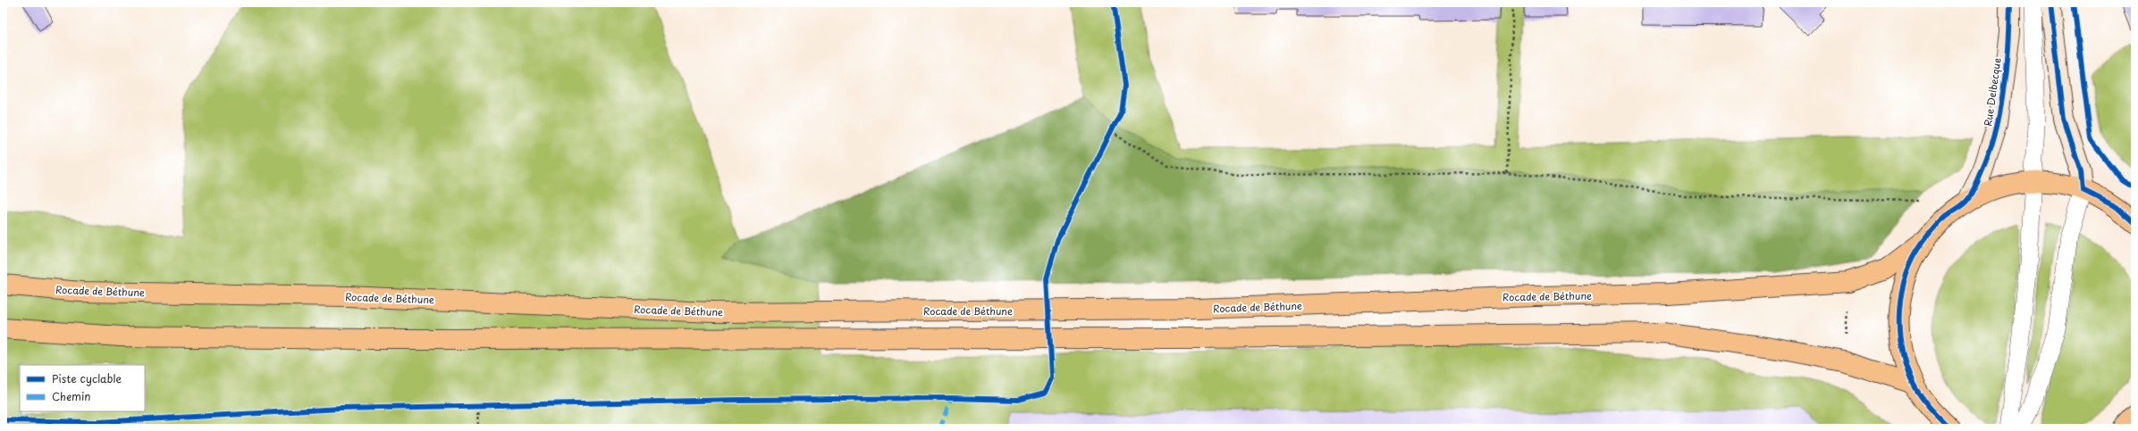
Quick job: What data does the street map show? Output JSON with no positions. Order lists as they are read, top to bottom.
{
  "streets": {
    "main road": ["Rocade de Béthune"],
    "street": ["Rue Delbecque"]
  },
  "legend": ["Piste cyclable", "Chemin"]
}
